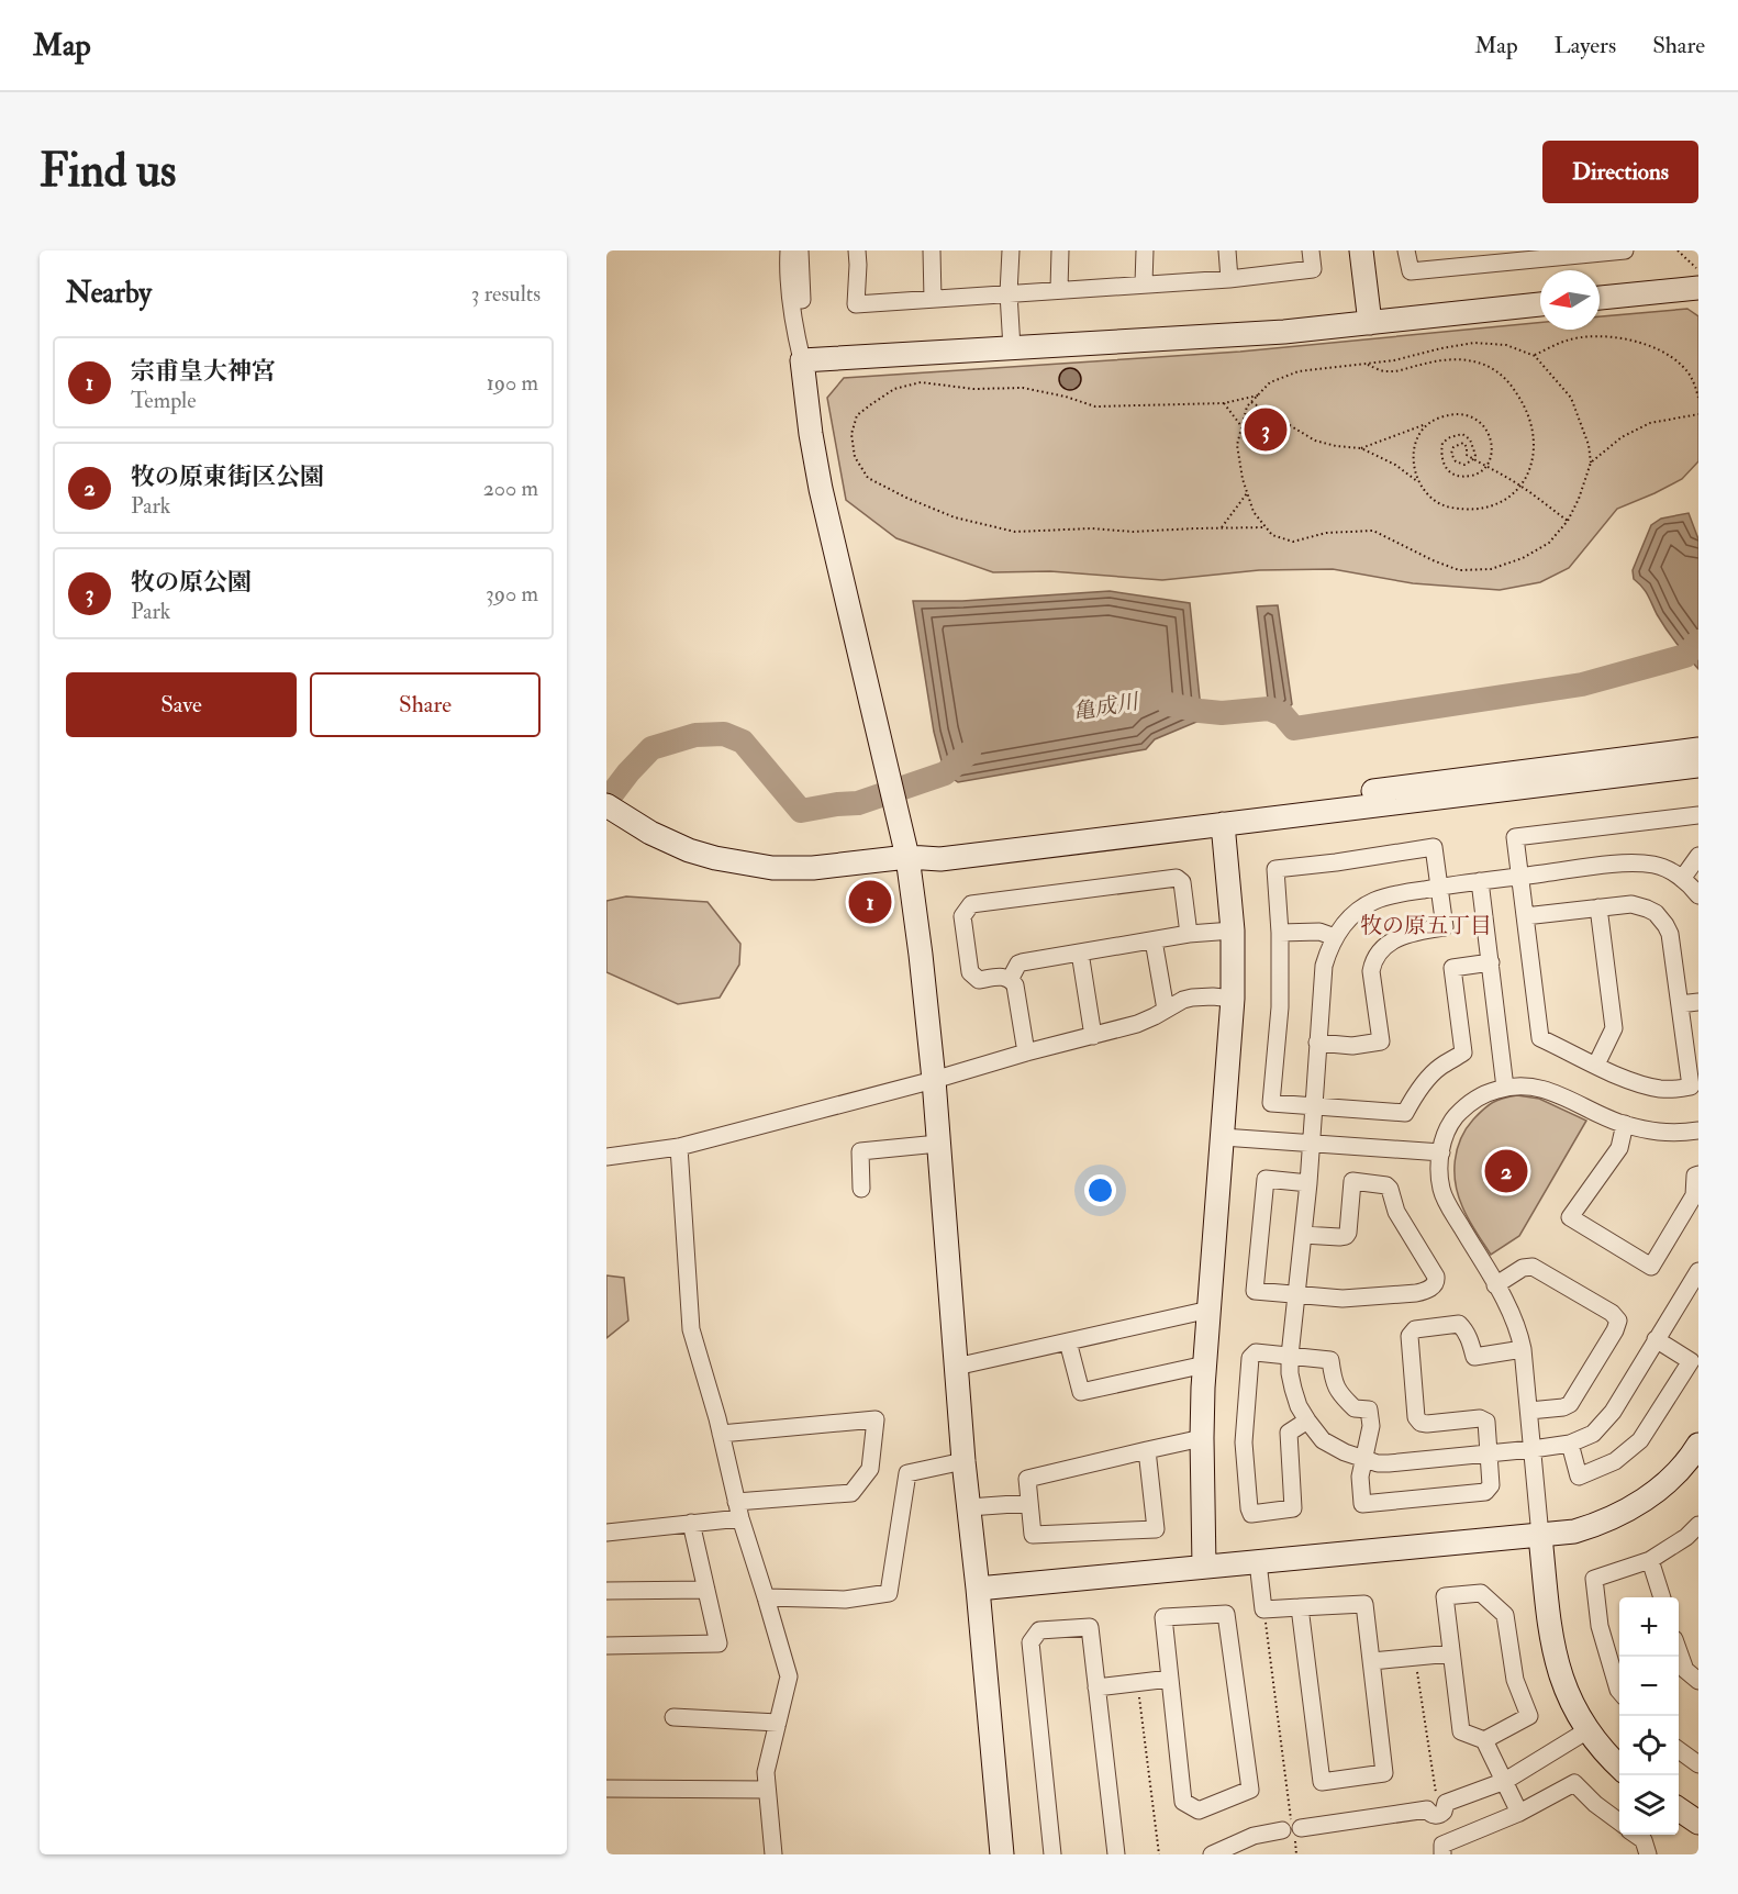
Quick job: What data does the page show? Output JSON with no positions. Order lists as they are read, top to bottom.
{
  "districts": ["牧の原五丁目"],
  "water": ["亀成川"],
  "north": "left",
  "page": {
    "header": "Map",
    "nav": ["Map", "Layers", "Share"],
    "buttons": [
      "Directions",
      ["Save", "Share"]
    ],
    "title": "Find us",
    "heading": ["Nearby", "3 results"],
    "list": [
      {
        "mark": "1",
        "name": "宗甫皇大神宮",
        "note": "Temple",
        "value": "190 m"
      },
      {
        "mark": "2",
        "name": "牧の原東街区公園",
        "note": "Park",
        "value": "200 m"
      },
      {
        "mark": "3",
        "name": "牧の原公園",
        "note": "Park",
        "value": "390 m"
      }
    ],
    "pins": ["3", "1", "2"],
    "map_buttons": ["+", "−"]
  }
}
